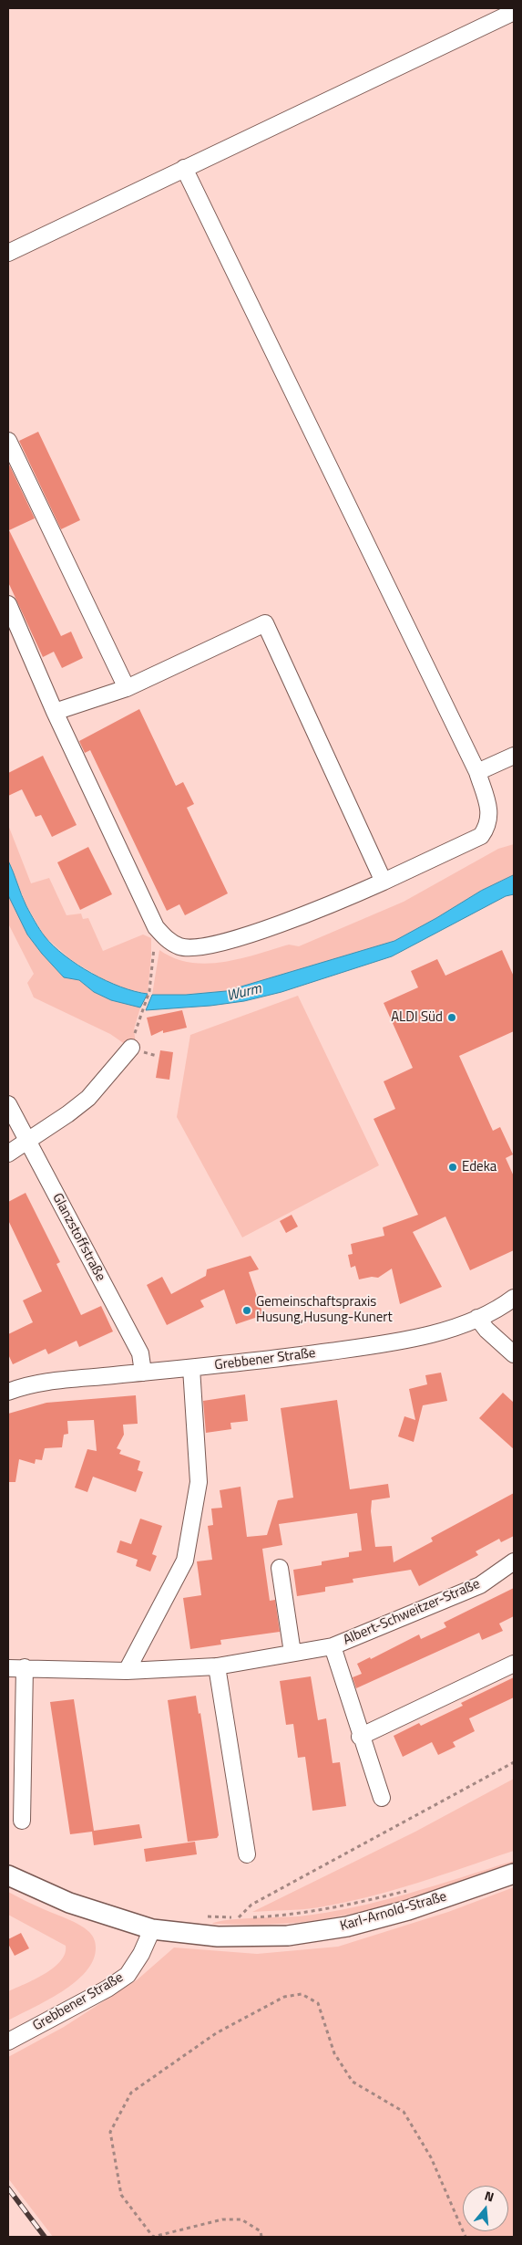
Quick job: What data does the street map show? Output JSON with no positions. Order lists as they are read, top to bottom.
{
  "streets": {
    "main road": ["Karl-Arnold-Straße"],
    "street": ["Glanzstoffstraße", "Grebbener Straße", "Albert-Schweitzer-Straße"]
  },
  "crossings": [
    ["Glanzstoffstraße", "Grebbener Straße"],
    ["Grebbener Straße", "Karl-Arnold-Straße"]
  ],
  "water": ["Wurm"],
  "places": ["ALDI Süd", "Edeka", "Gemeinschaftspraxis Husung,Husung-Kunert"],
  "north": "top"
}
